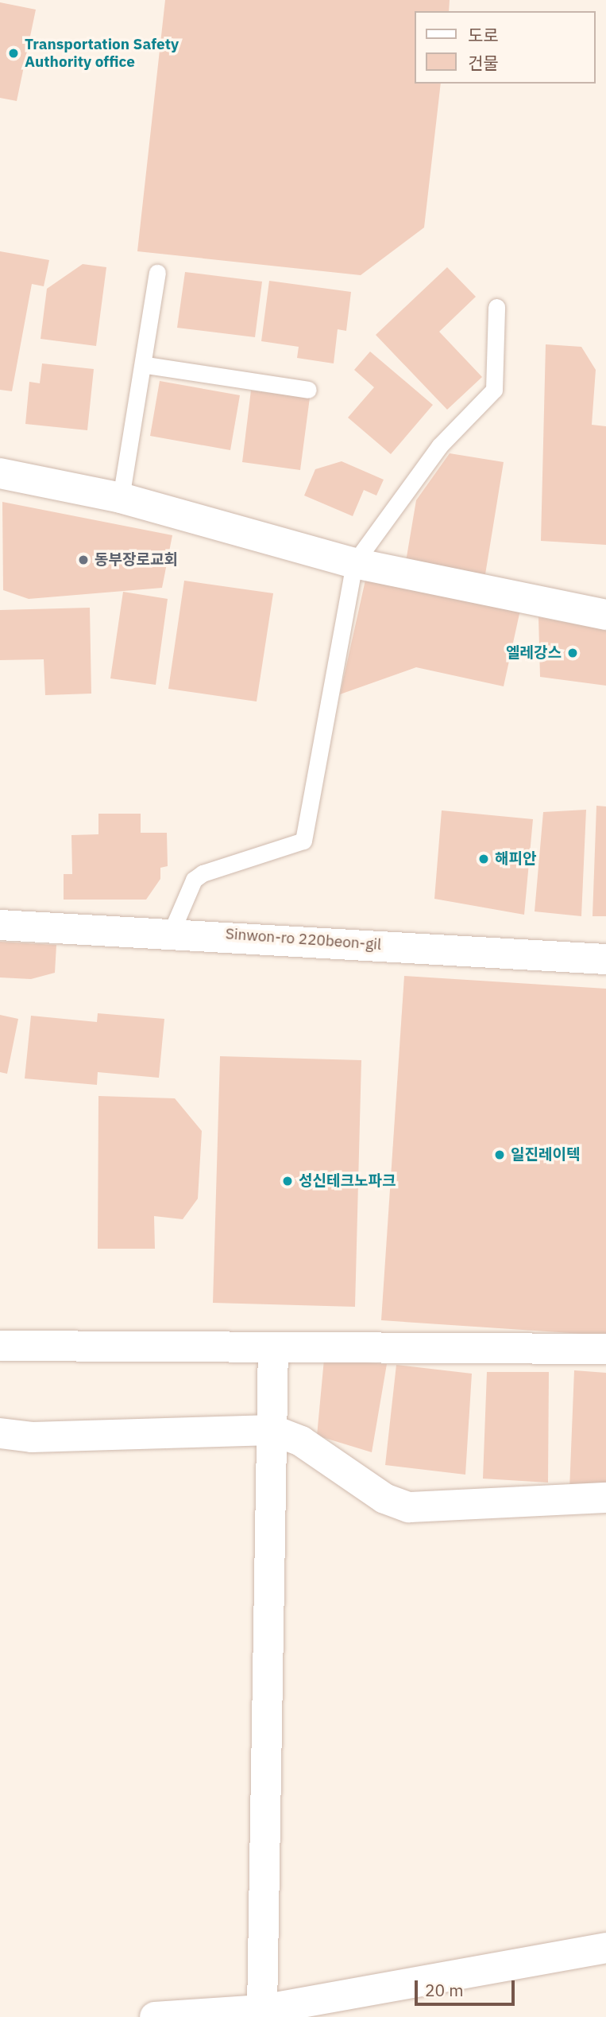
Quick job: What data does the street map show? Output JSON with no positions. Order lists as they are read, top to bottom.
{
  "streets": {
    "street": ["Sinwon-ro 220beon-gil"]
  },
  "places": [
    "Transportation Safety Authority office",
    "동부장로교회",
    "엘레강스",
    "해피안",
    "일진레이텍",
    "성신테크노파크"
  ],
  "legend": ["도로", "건물"],
  "scale_bar": "20 m"
}
